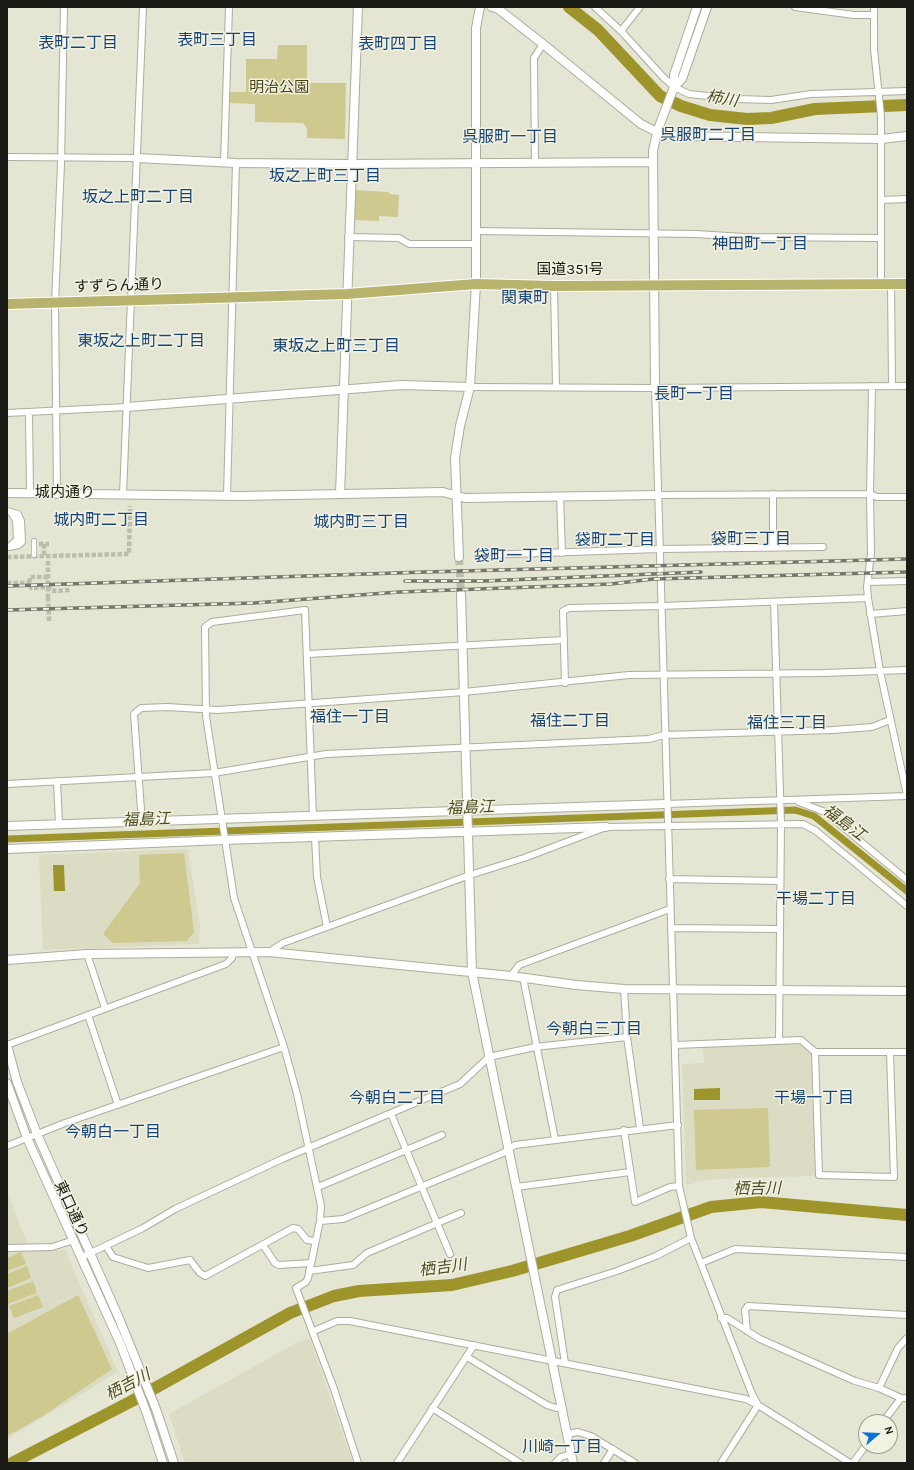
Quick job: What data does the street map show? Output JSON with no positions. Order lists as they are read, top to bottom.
{
  "streets": {
    "highway": ["国道351号", "すずらん通り"],
    "street": ["城内通り", "東口通り"]
  },
  "crossings": [
    ["国道351号", "すずらん通り"]
  ],
  "districts": [
    "表町三丁目",
    "表町二丁目",
    "表町四丁目",
    "呉服町二丁目",
    "呉服町一丁目",
    "坂之上町三丁目",
    "坂之上町二丁目",
    "神田町一丁目",
    "関東町",
    "東坂之上町二丁目",
    "東坂之上町三丁目",
    "長町一丁目",
    "城内町二丁目",
    "城内町三丁目",
    "袋町三丁目",
    "袋町二丁目",
    "袋町一丁目",
    "福住一丁目",
    "福住二丁目",
    "福住三丁目",
    "干場二丁目",
    "今朝白三丁目",
    "今朝白二丁目",
    "干場一丁目",
    "今朝白一丁目",
    "川崎一丁目"
  ],
  "water": ["柿川", "福島江", "栖吉川"],
  "parks": ["明治公園"],
  "north": "right"
}
